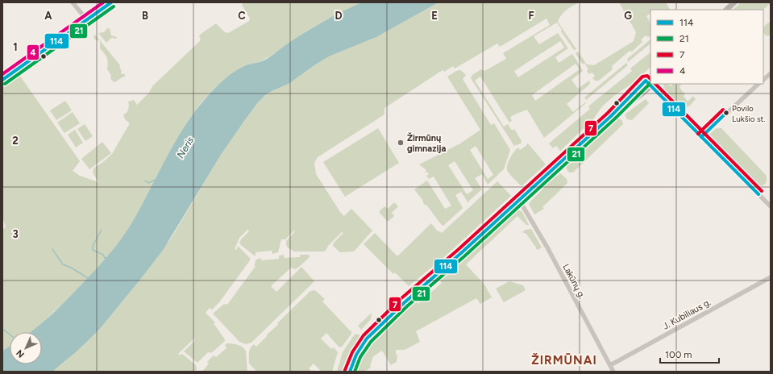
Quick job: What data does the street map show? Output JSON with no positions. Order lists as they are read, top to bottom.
{
  "streets": {
    "street": ["Lakūnų g.", "J. Kubiliaus g."]
  },
  "crossings": [
    ["Lakūnų g.", "J. Kubiliaus g."]
  ],
  "districts": ["ŽIRMŪNAI"],
  "water": ["Neris"],
  "places": ["Povilo Lukšio st.", "Žirmūnų gimnazija"],
  "lines": [
    "transit line 114",
    "transit line 4",
    "transit line 21",
    "transit line 7"
  ],
  "legend": [
    "114",
    "21",
    "7",
    "4"
  ],
  "scale_bar": "100 m",
  "north": "bottom left",
  "grid": {
    "columns": [
      "A",
      "B",
      "C",
      "D",
      "E",
      "F",
      "G"
    ],
    "rows": ["1", "2", "3"]
  }
}
